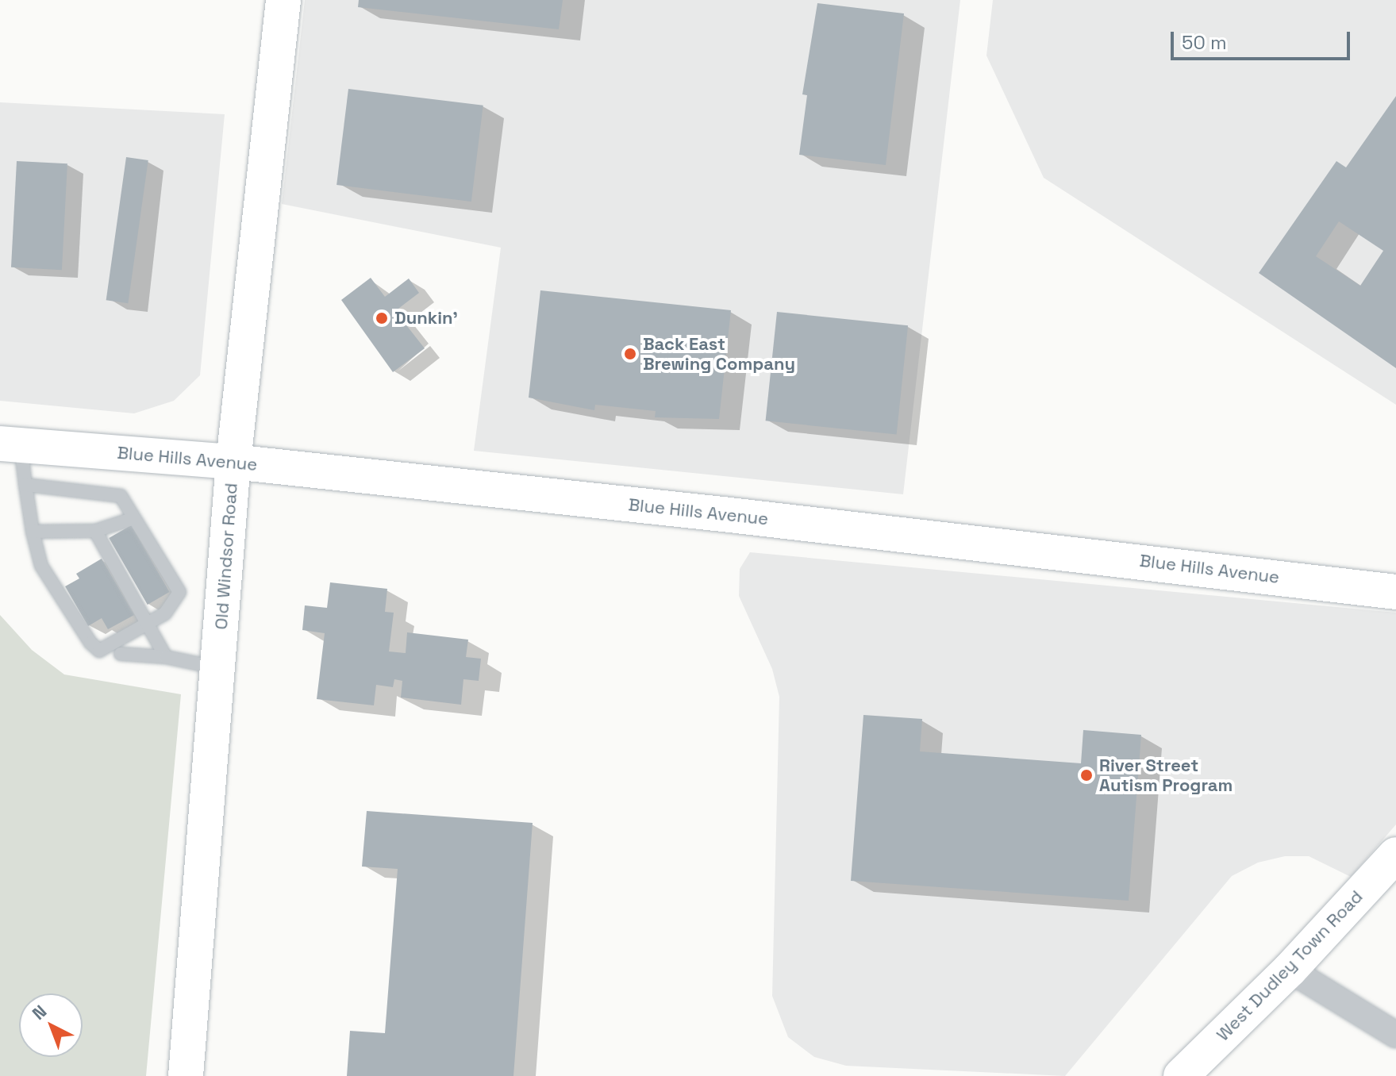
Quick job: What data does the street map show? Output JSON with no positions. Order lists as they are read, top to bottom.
{
  "streets": {
    "main road": ["Blue Hills Avenue", "Old Windsor Road", "West Dudley Town Road"]
  },
  "crossings": [
    ["Blue Hills Avenue", "Old Windsor Road"]
  ],
  "places": ["Dunkin'", "Back East Brewing Company", "River Street Autism Program"],
  "scale_bar": "50 m",
  "north": "top left"
}
